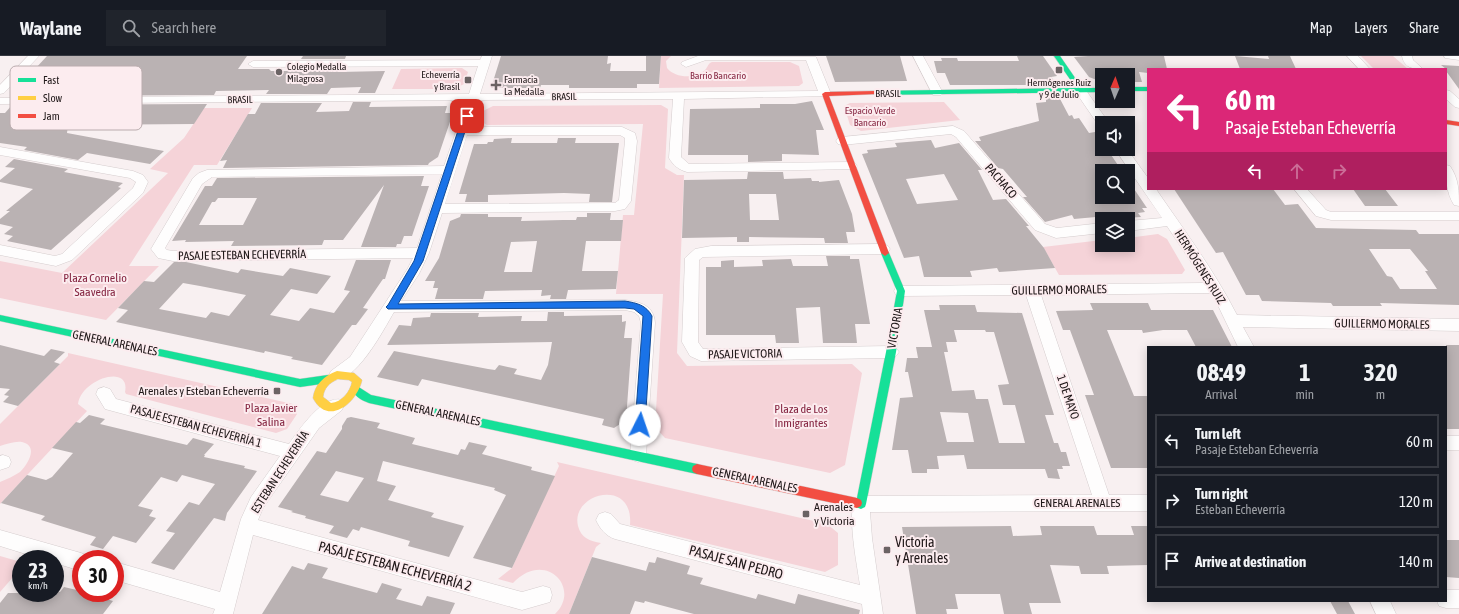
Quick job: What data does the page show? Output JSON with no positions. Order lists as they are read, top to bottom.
{
  "streets": {
    "street": [
      "BRASIL",
      "PACHACO",
      "PASAJE ESTEBAN ECHEVERRÍA",
      "HERMÓGENES RUIZ",
      "GUILLERMO MORALES",
      "VICTORIA",
      "GENERAL ARENALES",
      "PASAJE VICTORIA",
      "1 DE MAYO",
      "PASAJE ESTEBAN ECHEVERRÍA 1",
      "ESTEBAN ECHEVERRÍA",
      "PASAJE SAN PEDRO",
      "PASAJE ESTEBAN ECHEVERRÍA 2"
    ]
  },
  "crossings": [
    ["BRASIL", "VICTORIA"],
    ["PACHACO", "VICTORIA"],
    ["HERMÓGENES RUIZ", "GUILLERMO MORALES"],
    ["GUILLERMO MORALES", "VICTORIA"],
    ["GUILLERMO MORALES", "1 DE MAYO"],
    ["VICTORIA", "GENERAL ARENALES"],
    ["VICTORIA", "PASAJE VICTORIA"],
    ["VICTORIA", "PASAJE SAN PEDRO"],
    ["GENERAL ARENALES", "1 DE MAYO"],
    ["GENERAL ARENALES", "ESTEBAN ECHEVERRÍA"],
    ["PASAJE ESTEBAN ECHEVERRÍA 1", "ESTEBAN ECHEVERRÍA"],
    ["ESTEBAN ECHEVERRÍA", "PASAJE ESTEBAN ECHEVERRÍA 2"]
  ],
  "parks": [
    "Barrio Bancario",
    "Espacio Verde Bancario",
    "Plaza Cornelio Saavedra",
    "Plaza Javier Salina",
    "Plaza de Los Inmigrantes"
  ],
  "places": {
    "transit": [
      "Hermógenes Ruiz y 9 de Julio",
      "Echeverría y Brasil",
      "Arenales y Esteban Echeverría",
      "Arenales y Victoria",
      "Victoria y Arenales"
    ],
    "other": ["Colegio Medalla Milagrosa"],
    "health": ["Farmacia La Medalla"]
  },
  "legend": ["Fast", "Slow", "Jam"],
  "north": "top",
  "page": {
    "header": "Waylane",
    "search": "Search here",
    "nav": ["Map", "Layers", "Share"],
    "turn": ["60 m", "Pasaje Esteban Echeverría"],
    "eta": [
      "08:49",
      "Arrival",
      "1",
      "min",
      "320",
      "m"
    ],
    "list": [
      {
        "name": "Turn left",
        "note": "Pasaje Esteban Echeverría",
        "value": "60 m"
      },
      {
        "name": "Turn right",
        "note": "Esteban Echeverría",
        "value": "120 m"
      },
      {
        "name": "Arrive at destination",
        "value": "140 m"
      }
    ],
    "speed": "23 km/h",
    "limit": "30"
  }
}
